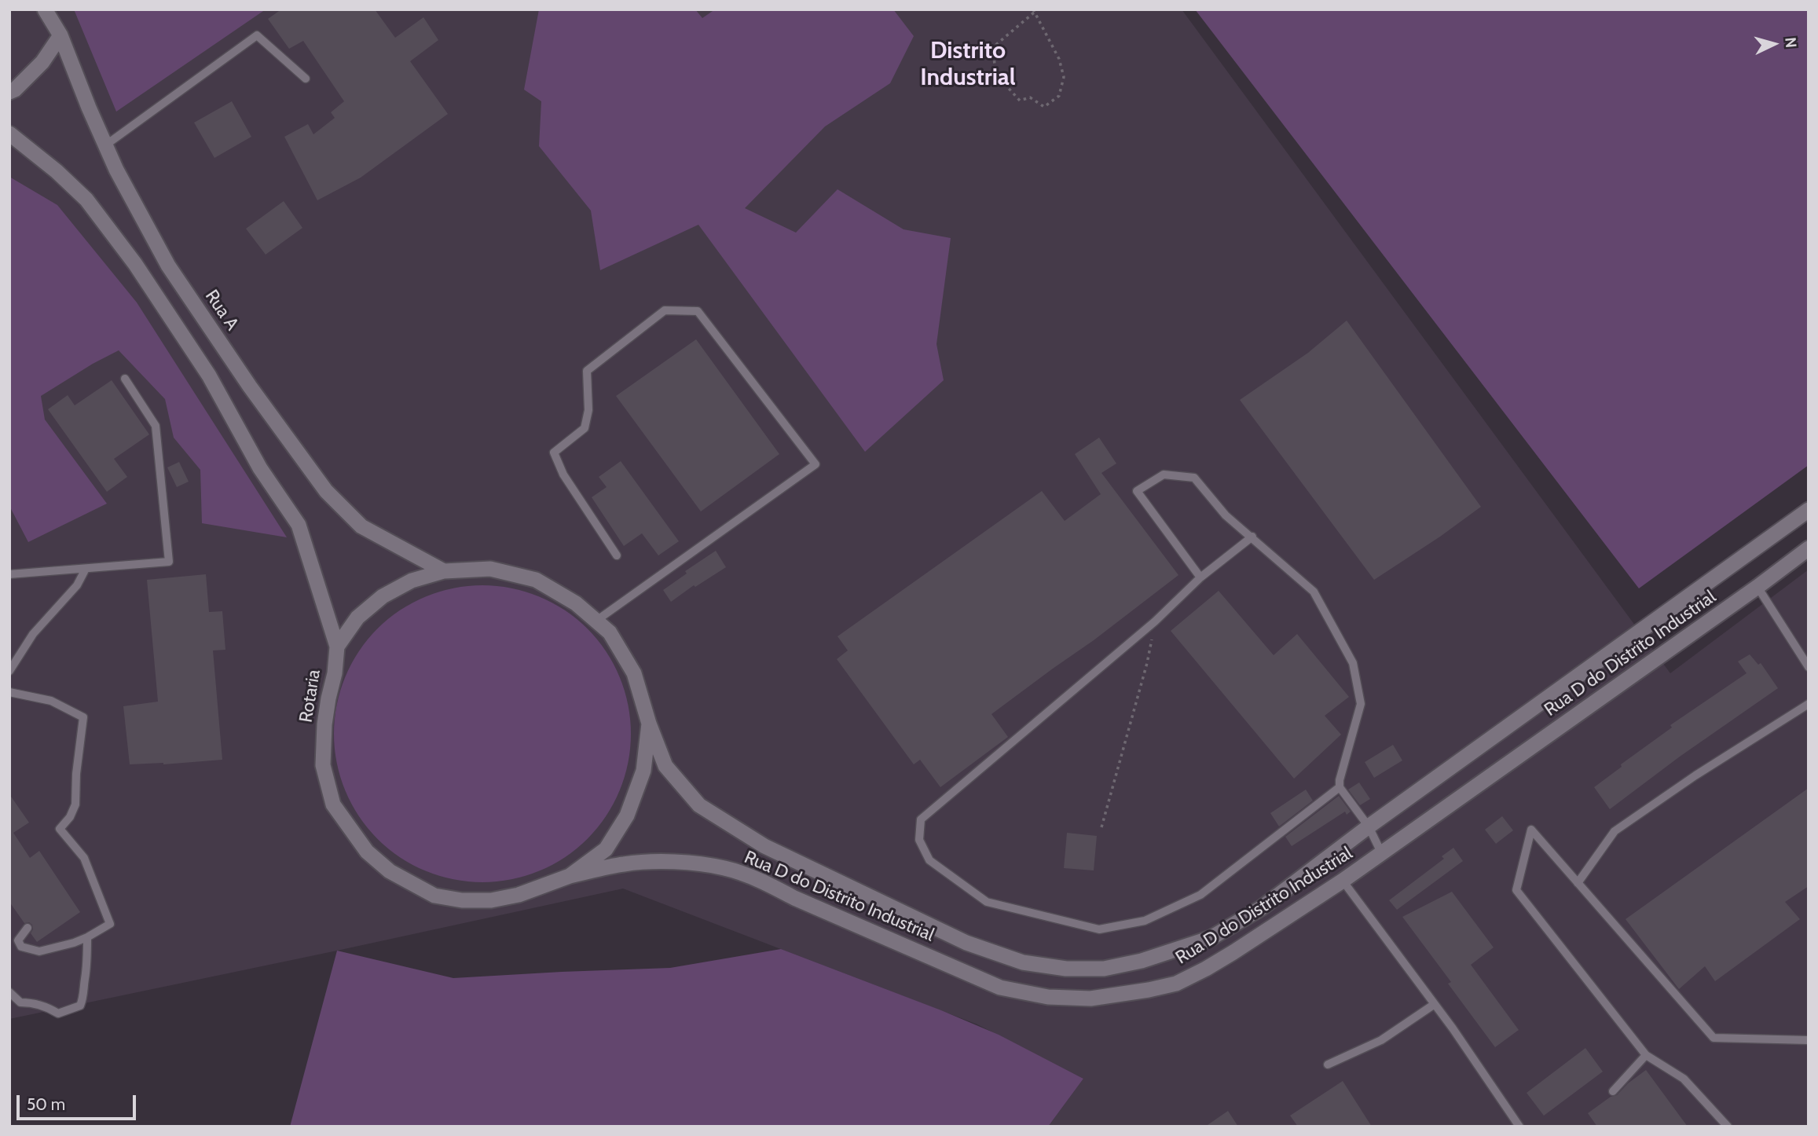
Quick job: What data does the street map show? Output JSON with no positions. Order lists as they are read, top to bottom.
{
  "streets": {
    "street": ["Rua A", "Rua D do Distrito Industrial", "Rotaria"]
  },
  "crossings": [
    ["Rua A", "Rotaria"],
    ["Rua D do Distrito Industrial", "Rotaria"]
  ],
  "districts": ["Distrito Industrial"],
  "scale_bar": "50 m",
  "north": "right"
}
